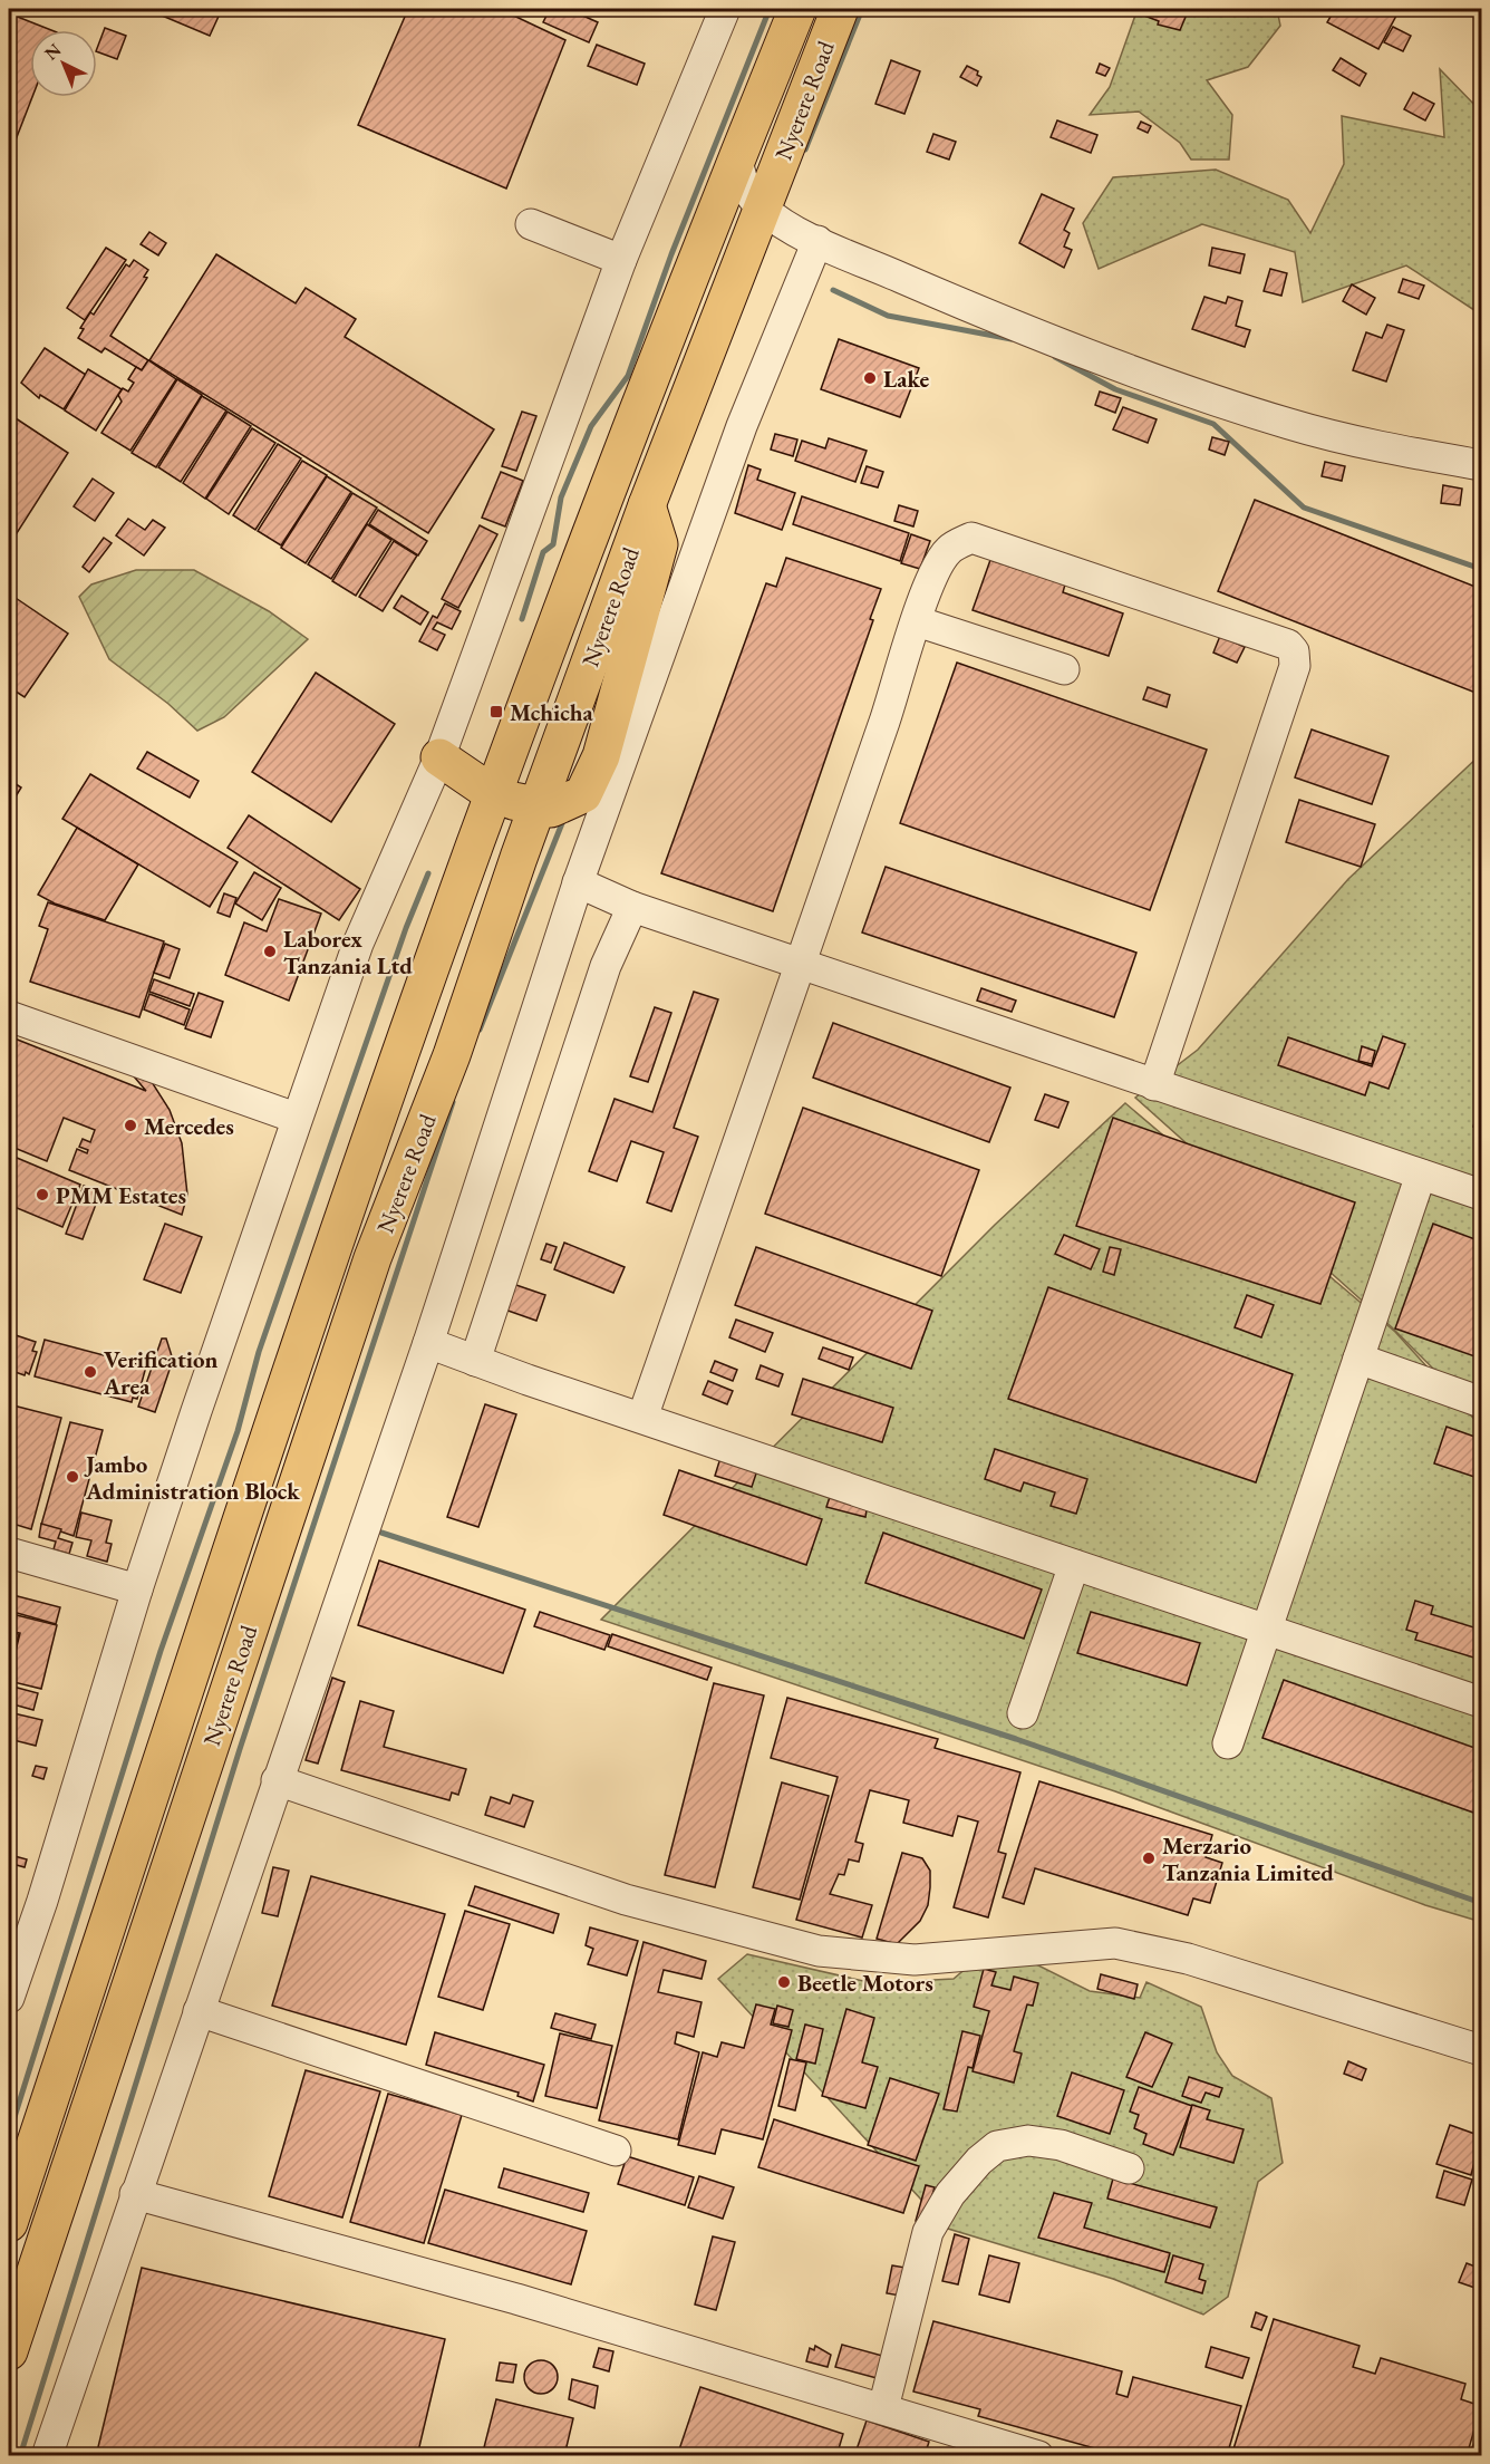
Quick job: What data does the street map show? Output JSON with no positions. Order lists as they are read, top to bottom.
{
  "streets": {
    "highway": ["Nyerere Road"]
  },
  "places": {
    "other": [
      "Lake",
      "Laborex Tanzania Ltd",
      "Mercedes",
      "PMM Estates",
      "Verification Area",
      "Jambo Administration Block",
      "Merzario Tanzania Limited",
      "Beetle Motors"
    ],
    "transit": ["Mchicha"]
  },
  "north": "top left"
}
